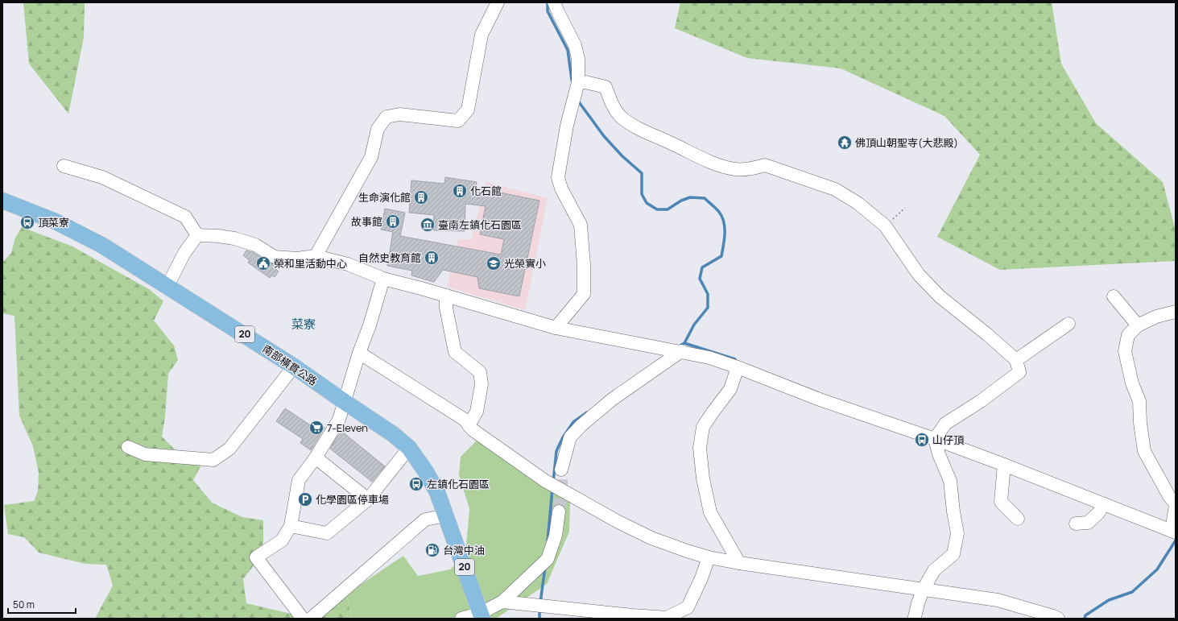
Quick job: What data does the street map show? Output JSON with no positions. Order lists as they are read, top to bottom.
{
  "streets": {
    "main road": ["20", "南部橫貫公路"]
  },
  "districts": ["菜寮"],
  "places": {
    "temple": ["佛頂山朝聖寺(大悲殿)"],
    "building": [
      "化石館",
      "生命演化館",
      "故事館",
      "自然史教育館"
    ],
    "bus stop": ["頂菜寮", "山仔頂", "左鎮化石園區"],
    "museum": ["臺南左鎮化石園區"],
    "public building": ["榮和里活動中心"],
    "school or university": ["光榮實小"],
    "supermarket": ["7-Eleven"],
    "parking": ["化學園區停車場"],
    "fuel station": ["台灣中油"]
  },
  "scale_bar": "50 m"
}
